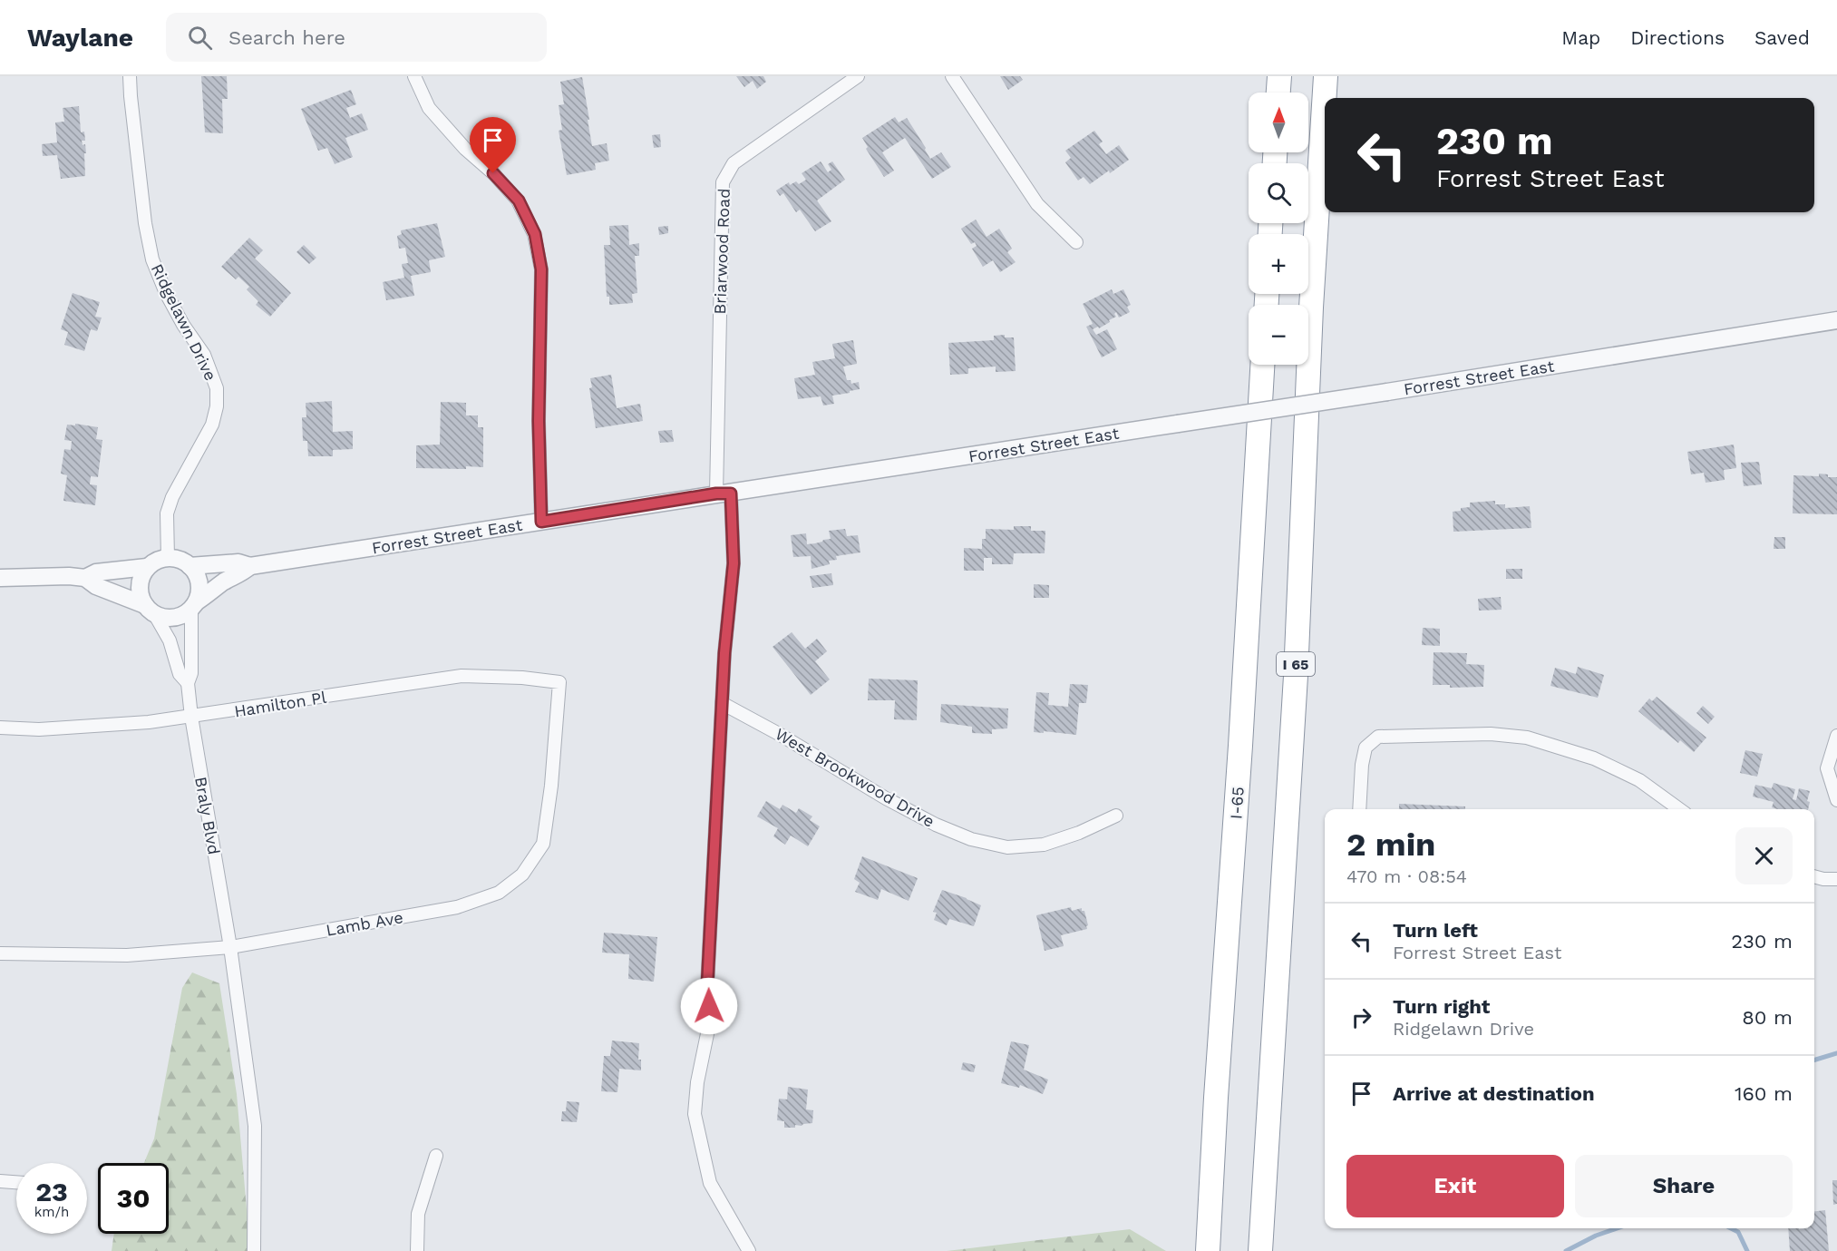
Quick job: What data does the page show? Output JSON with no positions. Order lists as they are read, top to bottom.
{
  "streets": {
    "highway": ["I 65", "I-65"],
    "street": [
      "Briarwood Road",
      "Ridgelawn Drive",
      "Forrest Street East",
      "Hamilton Pl",
      "West Brookwood Drive",
      "Braly Blvd",
      "Lamb Ave"
    ]
  },
  "crossings": [
    ["Briarwood Road", "Forrest Street East"],
    ["Briarwood Road", "West Brookwood Drive"],
    ["Ridgelawn Drive", "Forrest Street East"],
    ["Hamilton Pl", "Braly Blvd"],
    ["Hamilton Pl", "Lamb Ave"],
    ["Braly Blvd", "Lamb Ave"]
  ],
  "north": "top",
  "page": {
    "header": "Waylane",
    "search": "Search here",
    "nav": ["Map", "Directions", "Saved"],
    "map_buttons": ["+", "−"],
    "turn": ["230 m", "Forrest Street East"],
    "heading": ["2 min", "470 m · 08:54"],
    "list": [
      {
        "name": "Turn left",
        "note": "Forrest Street East",
        "value": "230 m"
      },
      {
        "name": "Turn right",
        "note": "Ridgelawn Drive",
        "value": "80 m"
      },
      {
        "name": "Arrive at destination",
        "value": "160 m"
      }
    ],
    "buttons": ["Exit", "Share"],
    "speed": "23 km/h",
    "limit": "30"
  }
}
